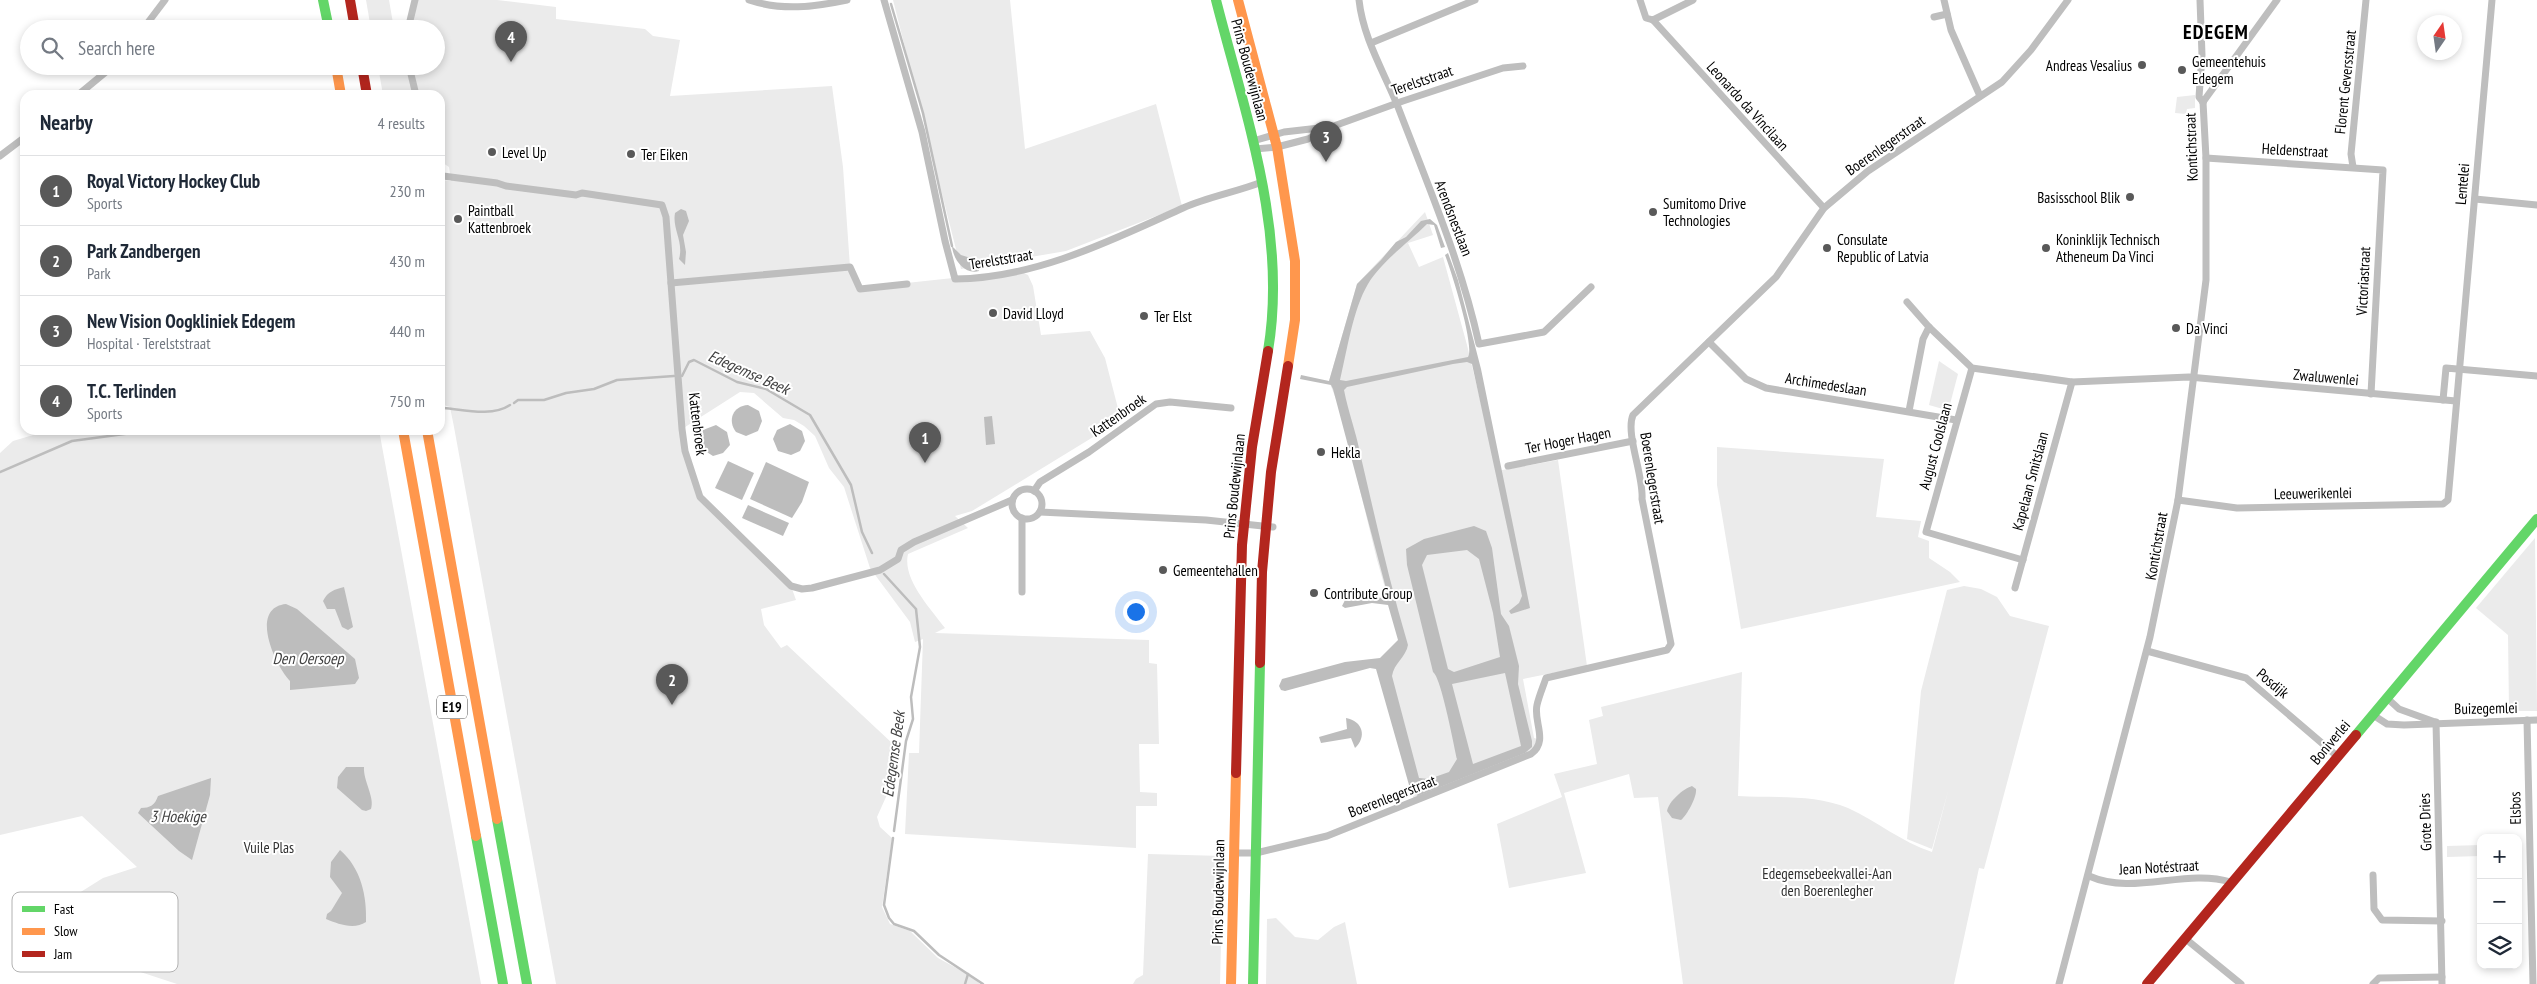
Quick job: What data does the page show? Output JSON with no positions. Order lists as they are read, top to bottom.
{
  "streets": {
    "main road": ["Prins Boudewijnlaan", "E19", "Boniverlei"],
    "street": [
      "Terelststraat",
      "Florent Geversstraat",
      "Leonardo da Vincilaan",
      "Boerenlegerstraat",
      "Kontichstraat",
      "Heldenstraat",
      "Lentelei",
      "Arendsnestlaan",
      "Victoriastraat",
      "Zwaluwenlei",
      "Archimedeslaan",
      "Kattenbroek",
      "Ter Hoger Hagen",
      "August Coolslaan",
      "Kapelaan Smitslaan",
      "Leeuwerikenlei",
      "Posdijk",
      "Buizegemlei",
      "Elsbos",
      "Grote Dries",
      "Jean Notéstraat"
    ]
  },
  "crossings": [
    ["Prins Boudewijnlaan", "Terelststraat"],
    ["Prins Boudewijnlaan", "Boerenlegerstraat"],
    ["Terelststraat", "Arendsnestlaan"],
    ["Florent Geversstraat", "Heldenstraat"],
    ["Leonardo da Vincilaan", "Boerenlegerstraat"],
    ["Boerenlegerstraat", "Archimedeslaan"],
    ["Boerenlegerstraat", "Ter Hoger Hagen"],
    ["Kontichstraat", "Heldenstraat"],
    ["Kontichstraat", "Zwaluwenlei"],
    ["Kontichstraat", "Leeuwerikenlei"],
    ["Kontichstraat", "Posdijk"],
    ["Kontichstraat", "Jean Notéstraat"],
    ["Heldenstraat", "Victoriastraat"],
    ["Lentelei", "Zwaluwenlei"],
    ["Lentelei", "Leeuwerikenlei"],
    ["Victoriastraat", "Zwaluwenlei"],
    ["Zwaluwenlei", "August Coolslaan"],
    ["Zwaluwenlei", "Kapelaan Smitslaan"],
    ["Archimedeslaan", "August Coolslaan"],
    ["August Coolslaan", "Kapelaan Smitslaan"],
    ["Posdijk", "Boniverlei"],
    ["Buizegemlei", "Boniverlei"],
    ["Buizegemlei", "Elsbos"],
    ["Buizegemlei", "Grote Dries"],
    ["Boniverlei", "Jean Notéstraat"]
  ],
  "districts": ["EDEGEM"],
  "water": ["Edegemse Beek", "Den Oersoep", "3 Hoekige"],
  "parks": ["Vuile Plas", "Edegemsebeekvallei-Aan den Boerenlegher"],
  "places": [
    "Andreas Vesalius",
    "Gemeentehuis Edegem",
    "Level Up",
    "Ter Eiken",
    "Basisschool Blik",
    "Sumitomo Drive Technologies",
    "Paintball Kattenbroek",
    "Consulate Republic of Latvia",
    "Koninklijk Technisch Atheneum Da Vinci",
    "David Lloyd",
    "Ter Elst",
    "Da Vinci",
    "Hekla",
    "Gemeentehallen",
    "Contribute Group"
  ],
  "legend": ["Fast", "Slow", "Jam"],
  "north": "top",
  "page": {
    "search": "Search here",
    "pins": [
      "4",
      "3",
      "1",
      "2"
    ],
    "heading": ["Nearby", "4 results"],
    "list": [
      {
        "mark": "1",
        "name": "Royal Victory Hockey Club",
        "note": "Sports",
        "value": "230 m"
      },
      {
        "mark": "2",
        "name": "Park Zandbergen",
        "note": "Park",
        "value": "430 m"
      },
      {
        "mark": "3",
        "name": "New Vision Oogkliniek Edegem",
        "note": "Hospital · Terelststraat",
        "value": "440 m"
      },
      {
        "mark": "4",
        "name": "T.C. Terlinden",
        "note": "Sports",
        "value": "750 m"
      }
    ],
    "map_buttons": ["+", "−"]
  }
}
